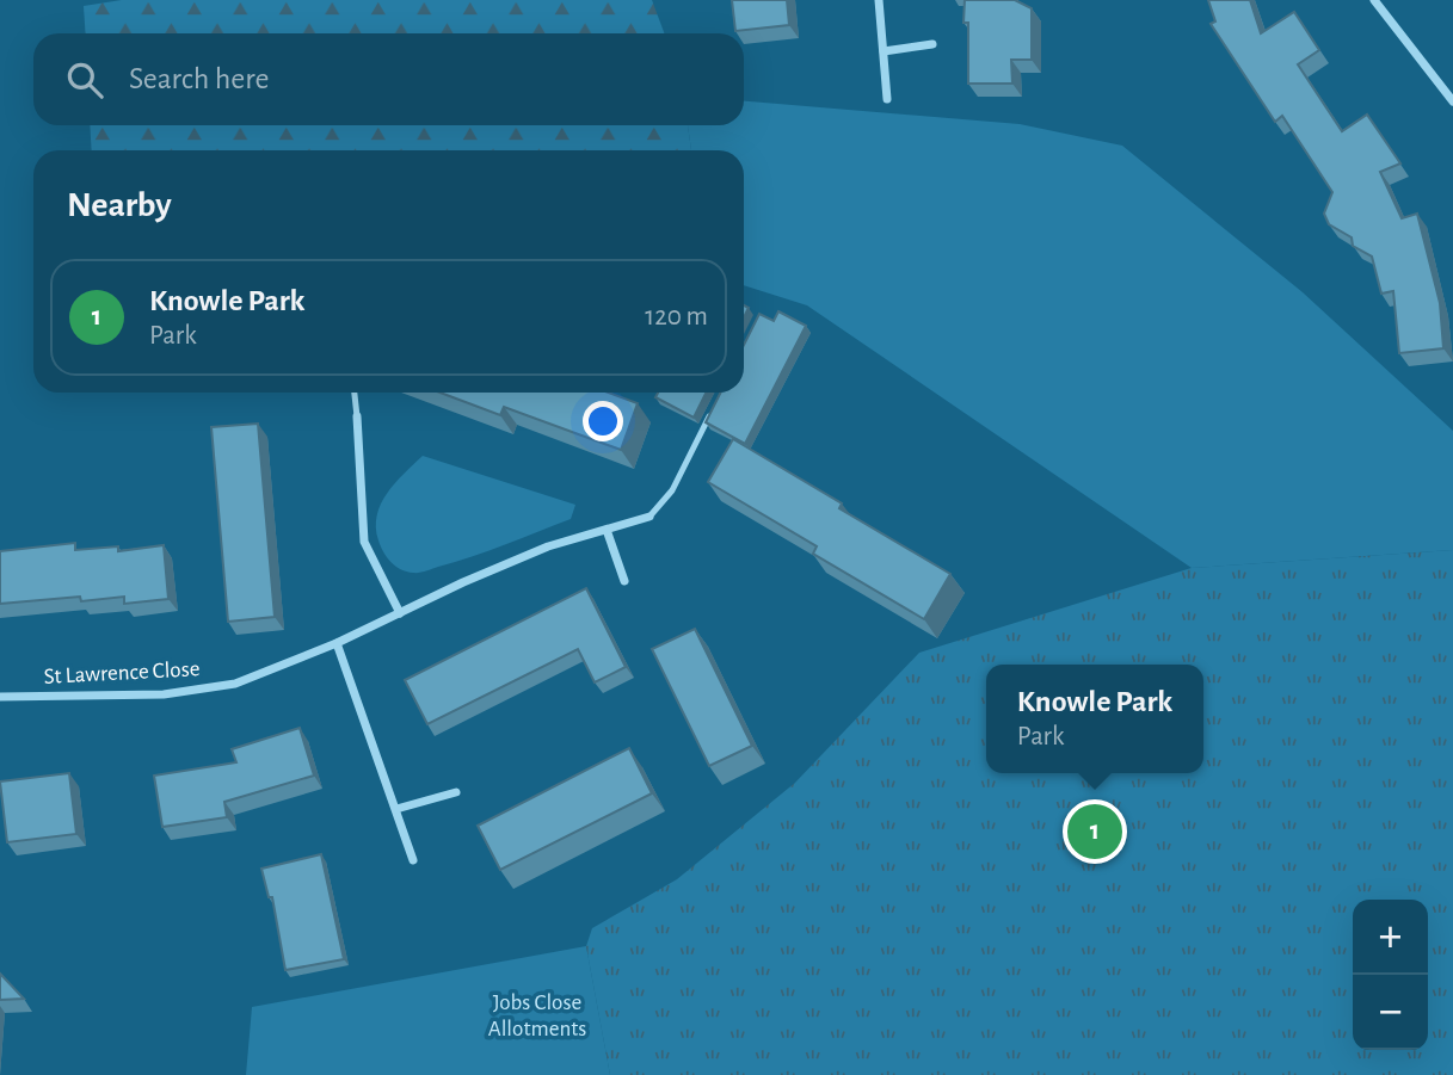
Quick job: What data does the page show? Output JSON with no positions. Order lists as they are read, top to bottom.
{
  "streets": {
    "street": ["St Lawrence Close"]
  },
  "parks": ["Jobs Close Allotments"],
  "page": {
    "search": "Search here",
    "heading": "Nearby",
    "list": [
      {
        "mark": "1",
        "name": "Knowle Park",
        "note": "Park",
        "value": "120 m"
      }
    ],
    "popup": ["Knowle Park", "Park"],
    "pins": "1",
    "map_buttons": ["+", "−"]
  }
}
